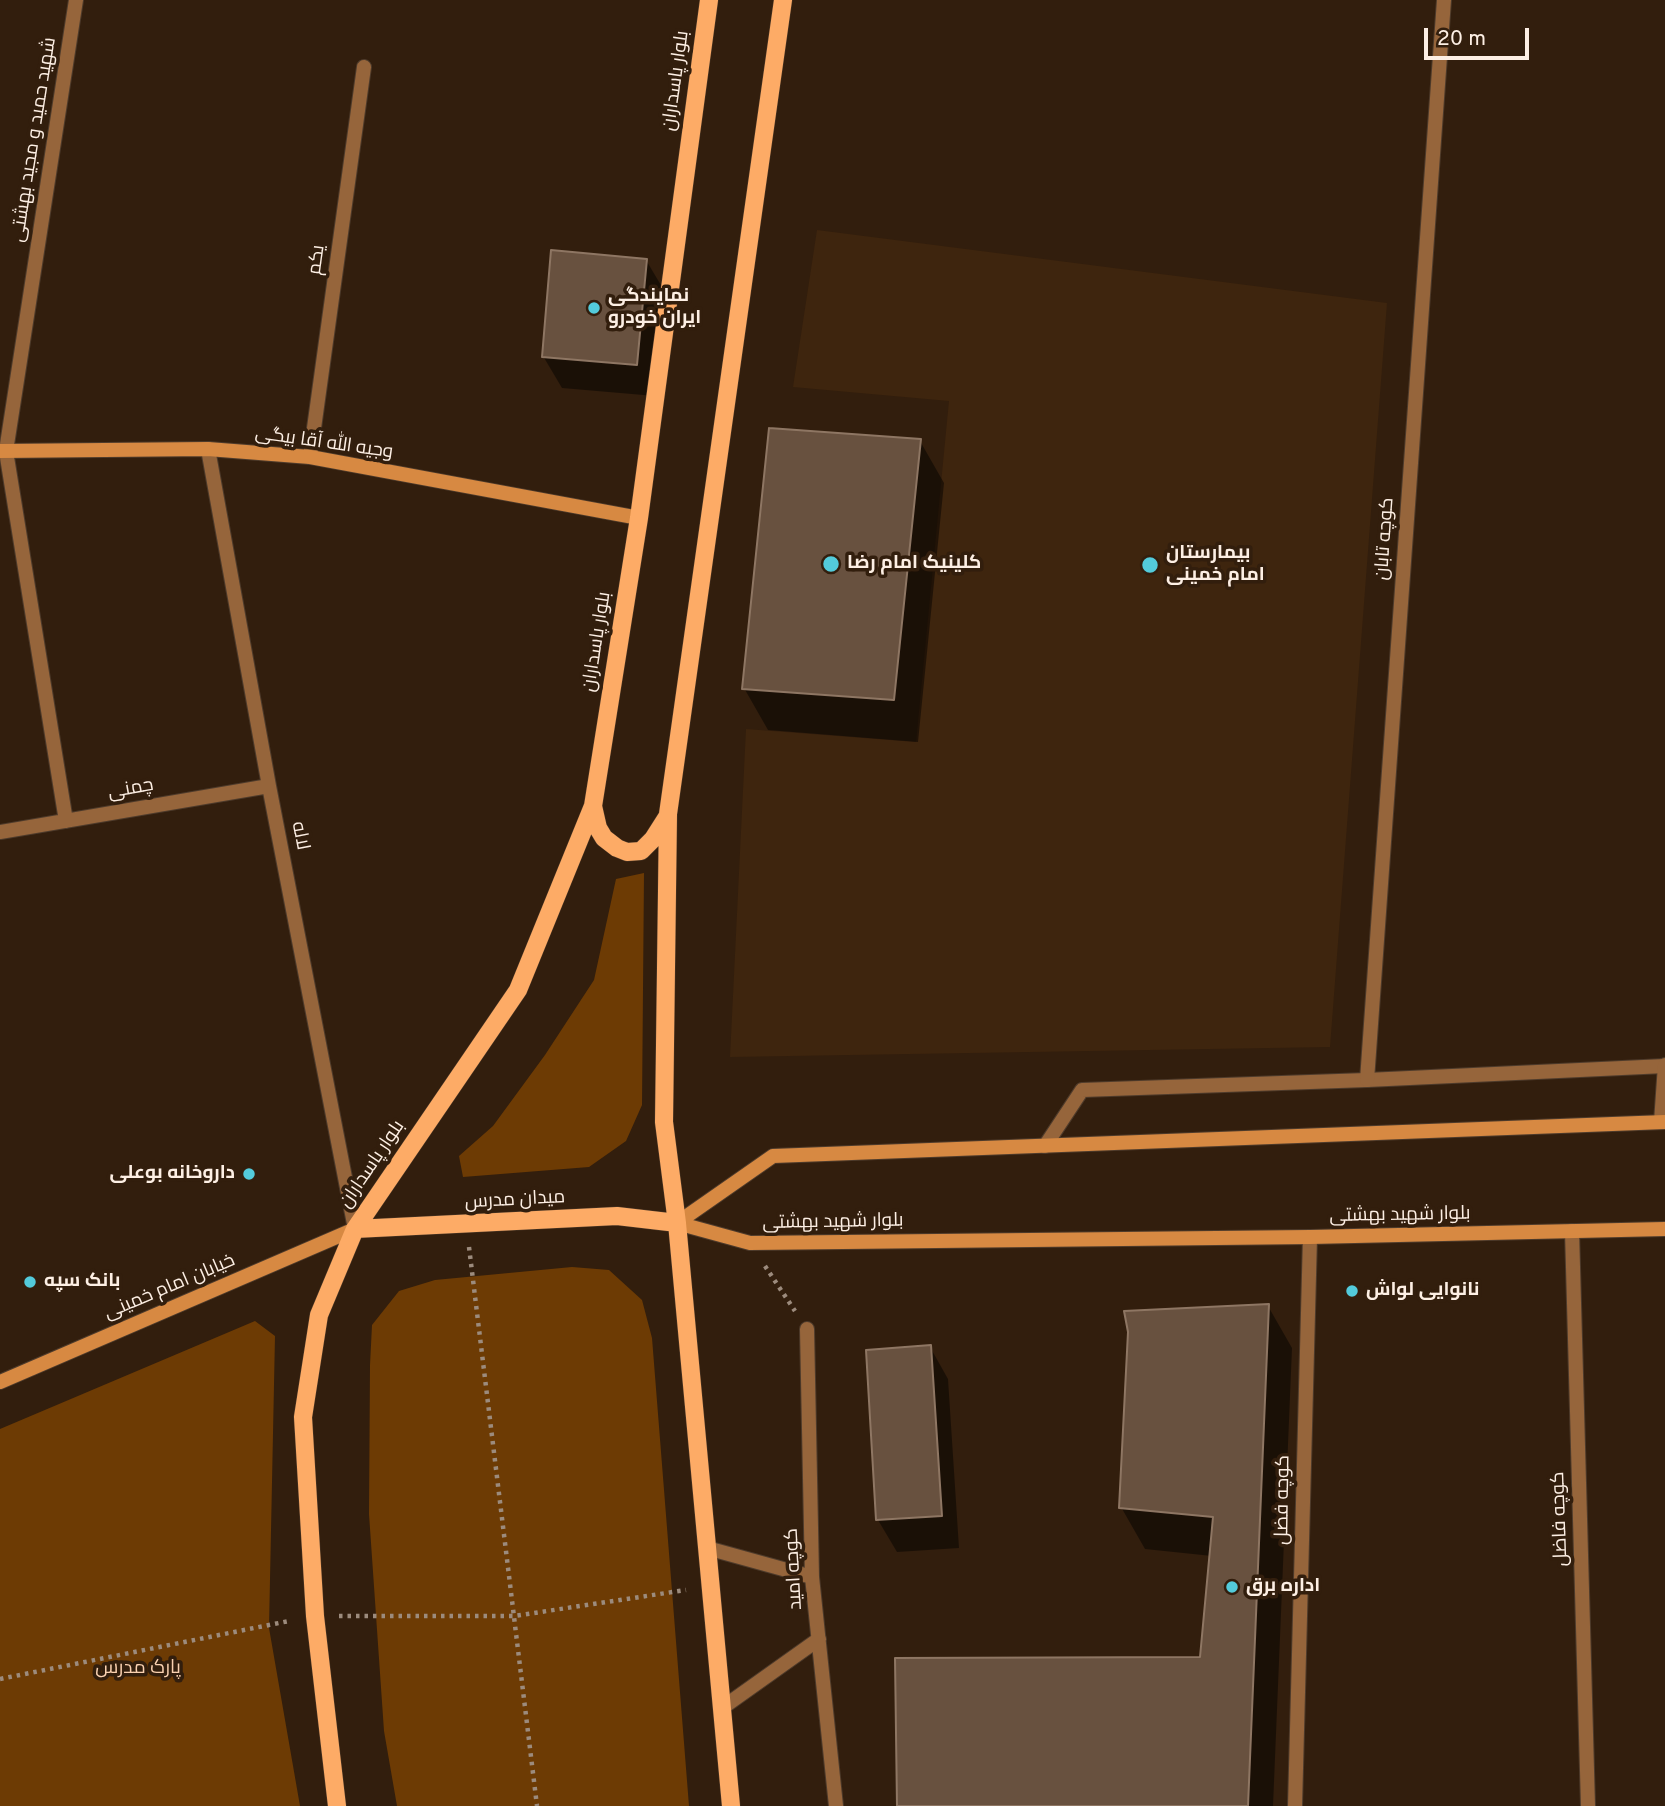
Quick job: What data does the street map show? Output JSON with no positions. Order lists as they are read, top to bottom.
{
  "streets": {
    "main road": [
      "بلوار پاسداران",
      "وجیه الله آقا بیگی",
      "میدان مدرس",
      "بلوار شهید بهشتی",
      "خیابان امام خمینی"
    ],
    "street": [
      "شهید حمید و مجید بهشتی",
      "یکم",
      "کوچه تابان",
      "چمنی",
      "لاله",
      "کوچه فضل",
      "کوچه فاضل",
      "کوچه امید"
    ]
  },
  "crossings": [
    ["بلوار پاسداران", "وجیه الله آقا بیگی"],
    ["بلوار پاسداران", "لاله"],
    ["بلوار پاسداران", "میدان مدرس"],
    ["بلوار پاسداران", "خیابان امام خمینی"],
    ["شهید حمید و مجید بهشتی", "وجیه الله آقا بیگی"],
    ["شهید حمید و مجید بهشتی", "چمنی"],
    ["یکم", "وجیه الله آقا بیگی"],
    ["وجیه الله آقا بیگی", "لاله"],
    ["چمنی", "لاله"],
    ["لاله", "میدان مدرس"],
    ["لاله", "خیابان امام خمینی"],
    ["میدان مدرس", "بلوار شهید بهشتی"],
    ["میدان مدرس", "خیابان امام خمینی"],
    ["بلوار شهید بهشتی", "کوچه فضل"],
    ["بلوار شهید بهشتی", "کوچه فاضل"]
  ],
  "parks": ["پارک مدرس"],
  "places": [
    "نمایندگی ایران خودرو",
    "کلینیک امام رضا",
    "بیمارستان امام خمینی",
    "داروخانه بوعلی",
    "بانک سپه",
    "نانوایی لواش",
    "اداره برق"
  ],
  "scale_bar": "20 m"
}
